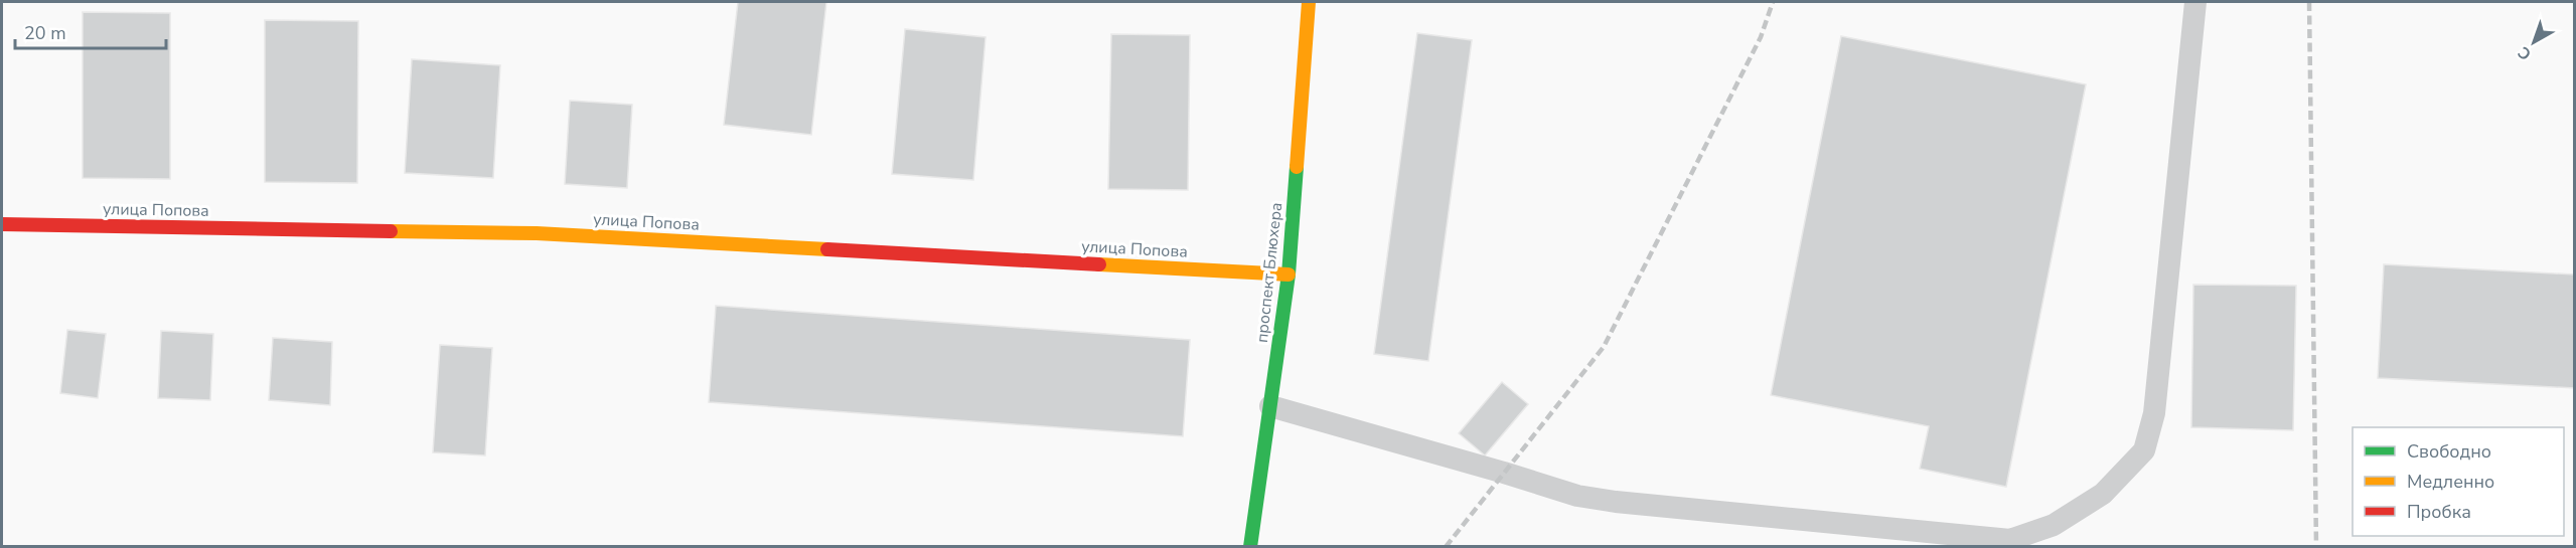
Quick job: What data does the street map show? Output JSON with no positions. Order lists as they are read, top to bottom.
{
  "streets": {
    "street": ["улица Попова", "проспект Блюхера"]
  },
  "crossings": [
    ["улица Попова", "проспект Блюхера"]
  ],
  "legend": ["Свободно", "Медленно", "Пробка"],
  "scale_bar": "20 m",
  "north": "bottom left"
}
